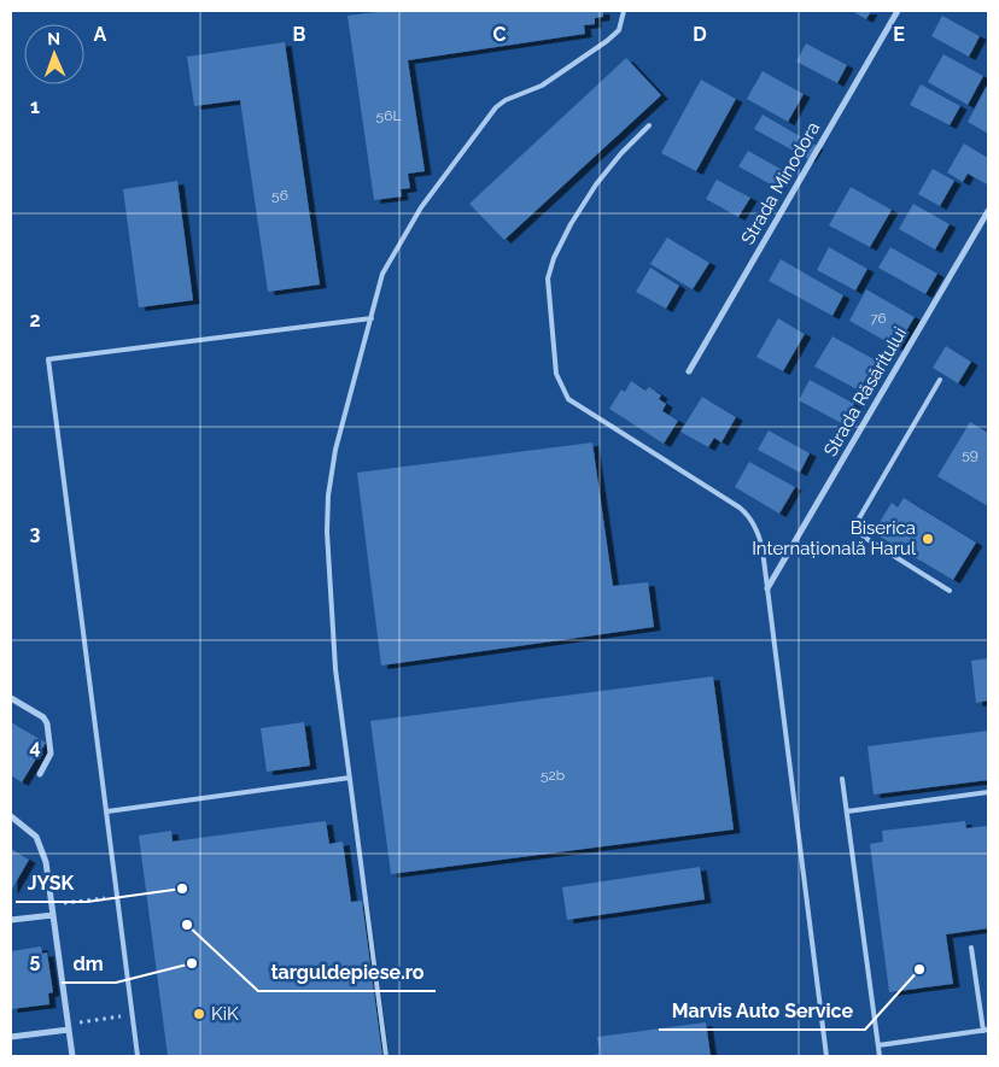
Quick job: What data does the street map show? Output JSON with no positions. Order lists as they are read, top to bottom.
{
  "streets": {
    "street": ["Strada Minodora", "Strada Răsăritului"]
  },
  "places": [
    "Biserica Internațională Harul",
    "JYSK",
    "targuldepiese.ro",
    "dm",
    "Marvis Auto Service",
    "KiK"
  ],
  "house_numbers": [
    "56L",
    "56",
    "76",
    "59",
    "52b"
  ],
  "north": "top",
  "grid": {
    "columns": [
      "A",
      "B",
      "C",
      "D",
      "E"
    ],
    "rows": [
      "1",
      "2",
      "3",
      "4",
      "5"
    ]
  }
}
